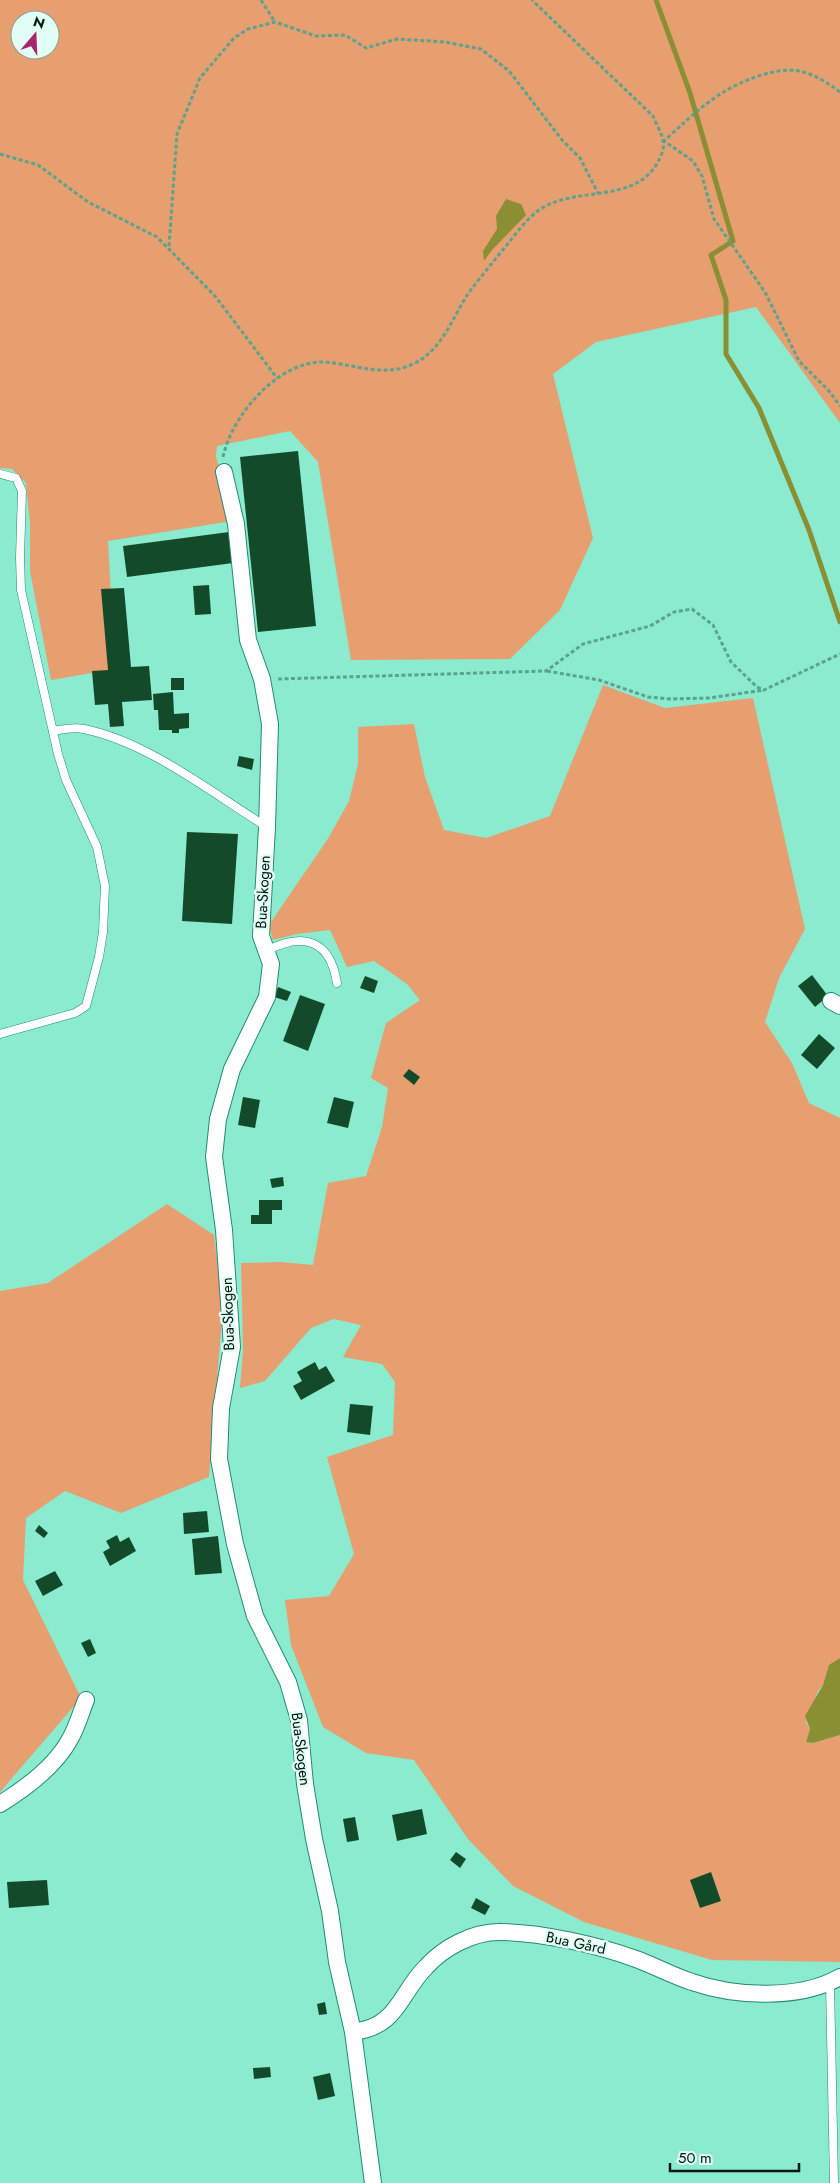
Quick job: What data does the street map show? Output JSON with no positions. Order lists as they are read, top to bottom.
{
  "streets": {
    "street": ["Bua-Skogen", "Bua Gård"]
  },
  "crossings": [
    ["Bua-Skogen", "Bua Gård"]
  ],
  "scale_bar": "50 m",
  "north": "top"
}
